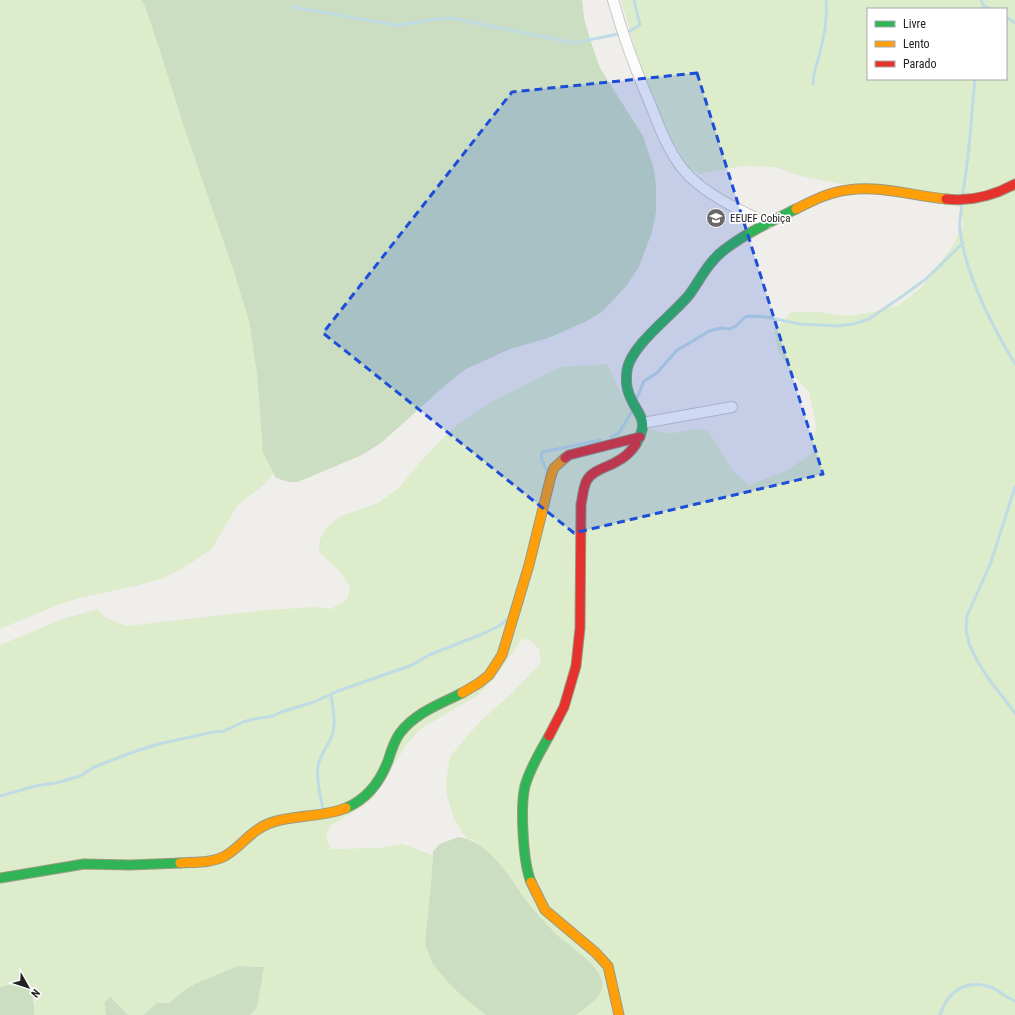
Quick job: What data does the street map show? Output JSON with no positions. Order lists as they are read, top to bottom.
{
  "places": {
    "school or university": ["EEUEF Cobiça"]
  },
  "legend": ["Livre", "Lento", "Parado"],
  "north": "bottom right"
}
